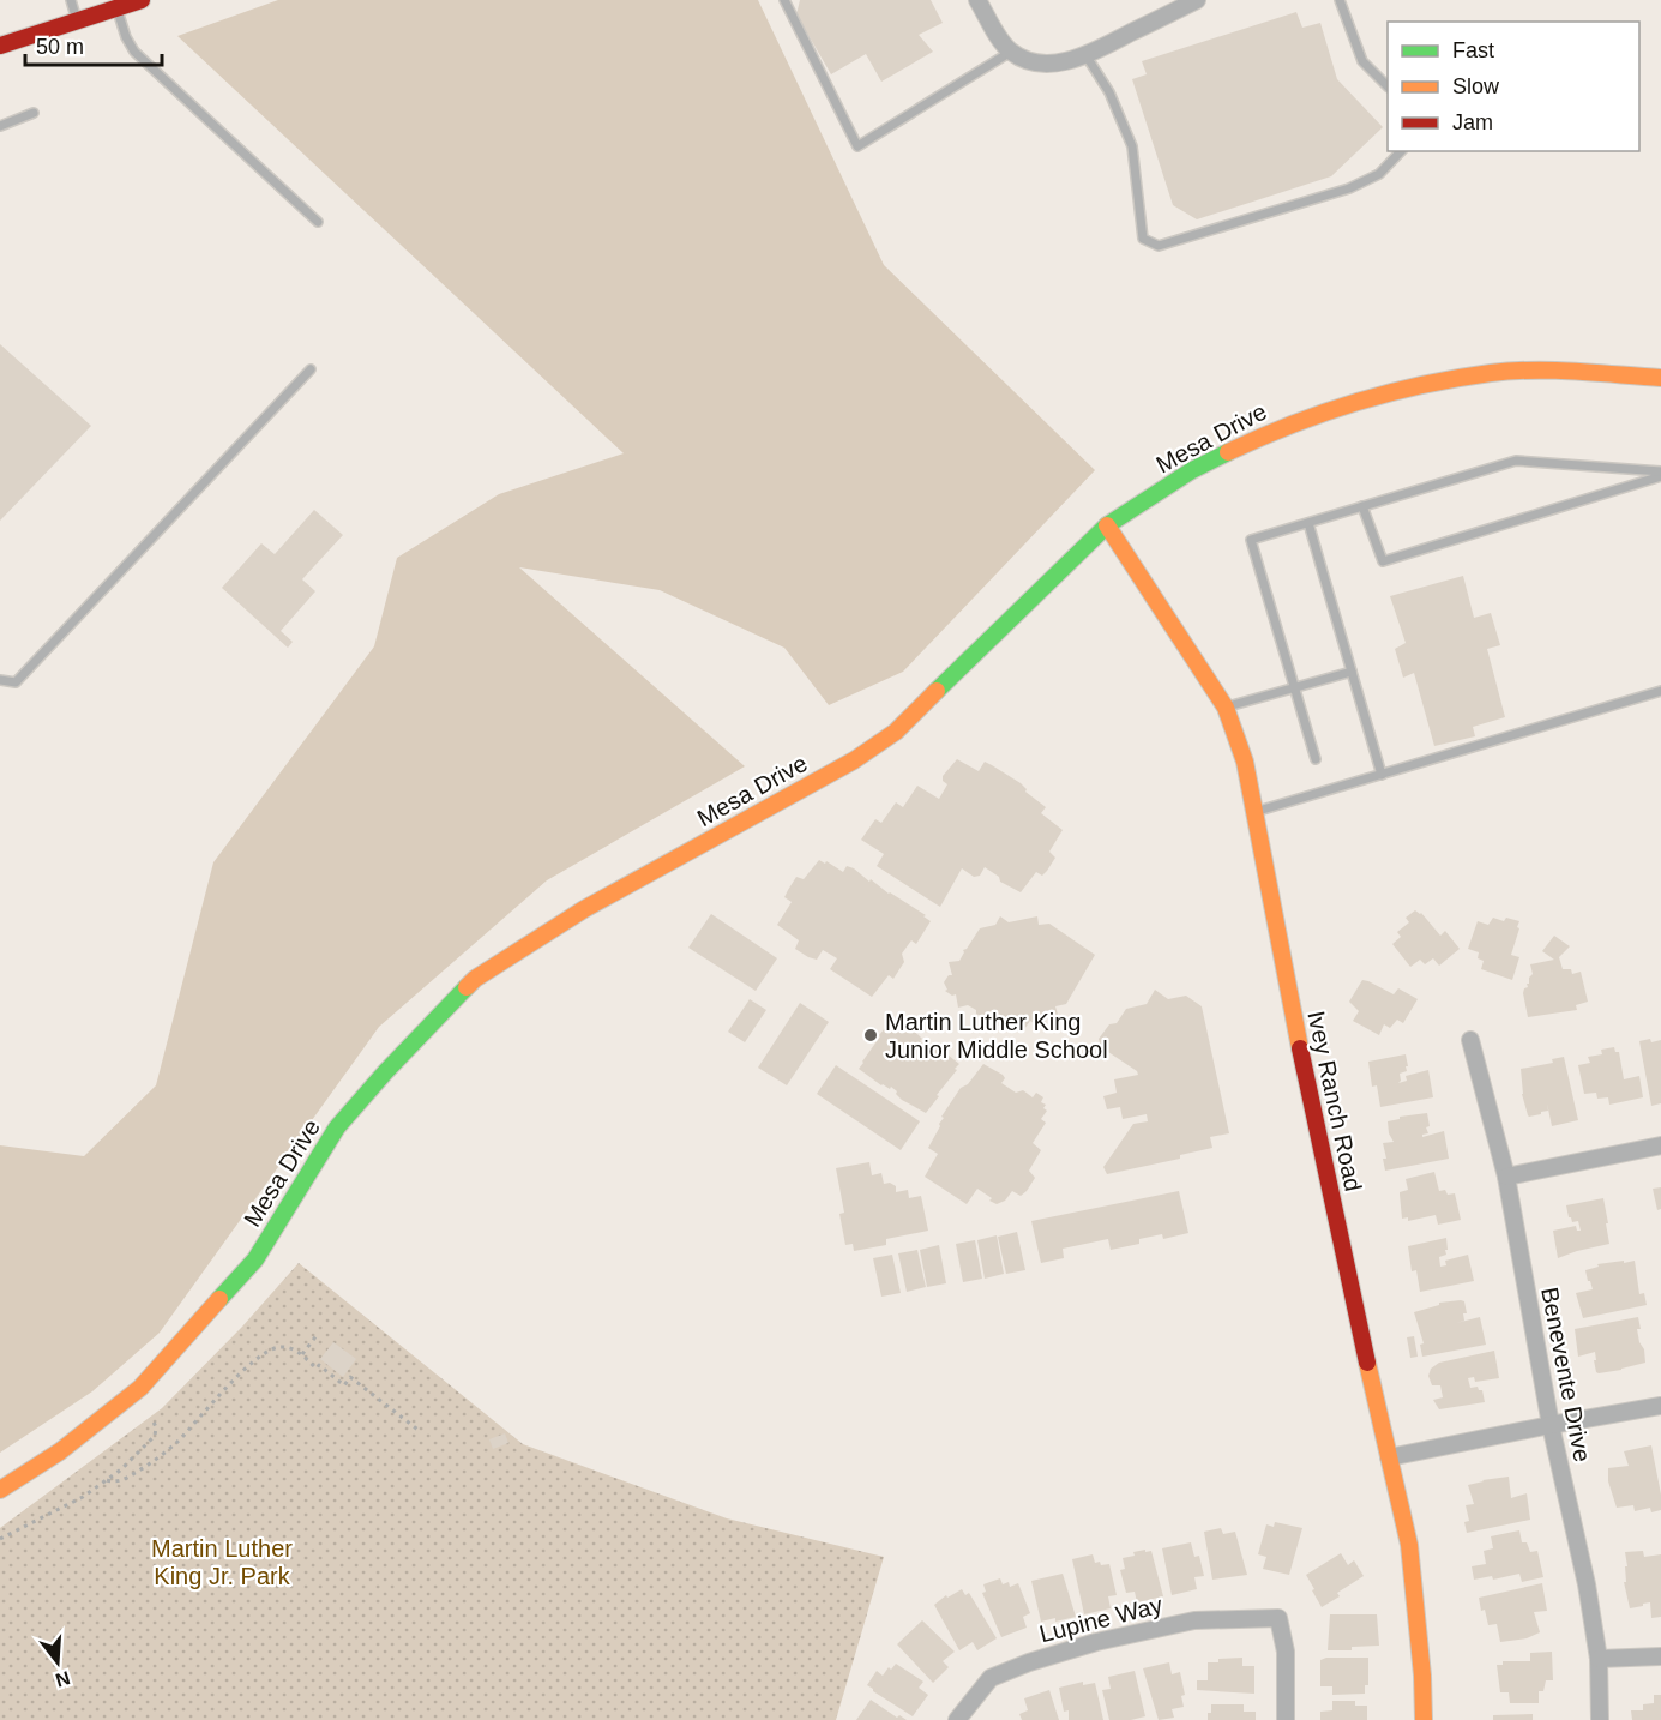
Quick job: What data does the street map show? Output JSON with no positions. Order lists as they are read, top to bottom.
{
  "streets": {
    "main road": ["Mesa Drive", "Ivey Ranch Road"],
    "street": ["Benevente Drive", "Lupine Way"]
  },
  "crossings": [
    ["Mesa Drive", "Ivey Ranch Road"]
  ],
  "parks": ["Martin Luther King Jr. Park"],
  "places": ["Martin Luther King Junior Middle School"],
  "legend": ["Fast", "Slow", "Jam"],
  "scale_bar": "50 m",
  "north": "bottom"
}
